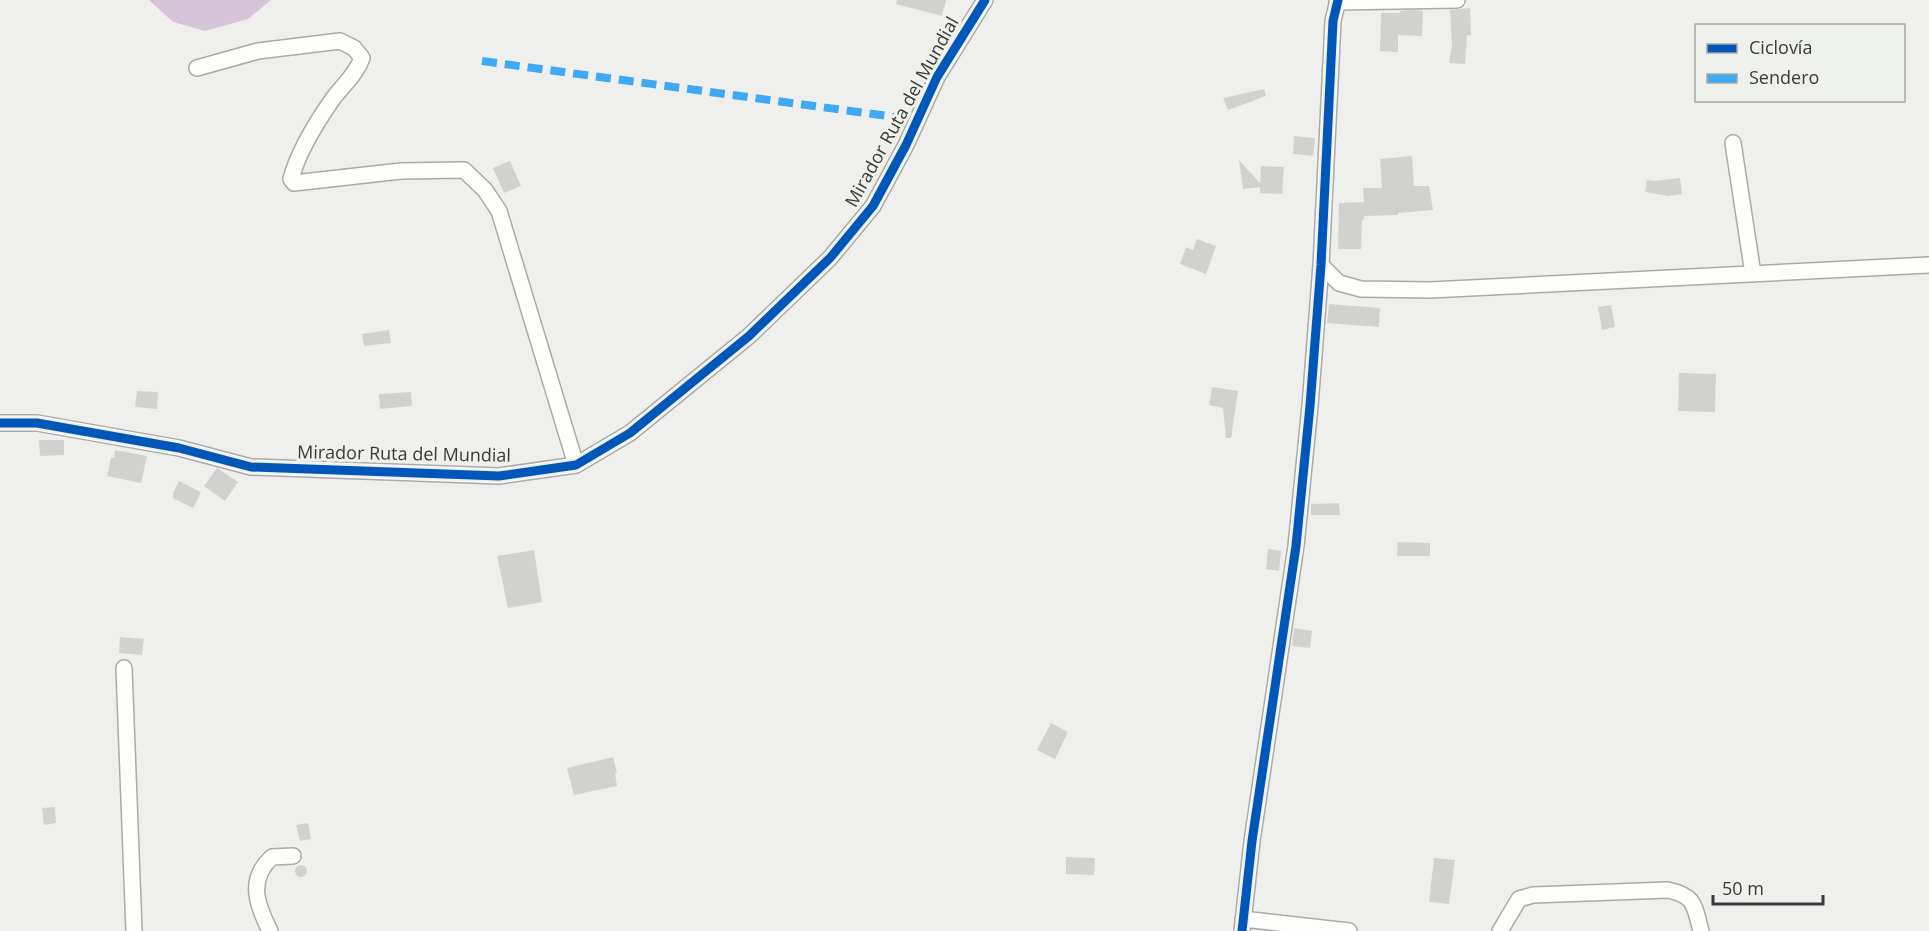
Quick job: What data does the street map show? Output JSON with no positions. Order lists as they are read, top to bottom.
{
  "streets": {
    "street": ["Mirador Ruta del Mundial"]
  },
  "legend": ["Ciclovía", "Sendero"],
  "scale_bar": "50 m"
}
